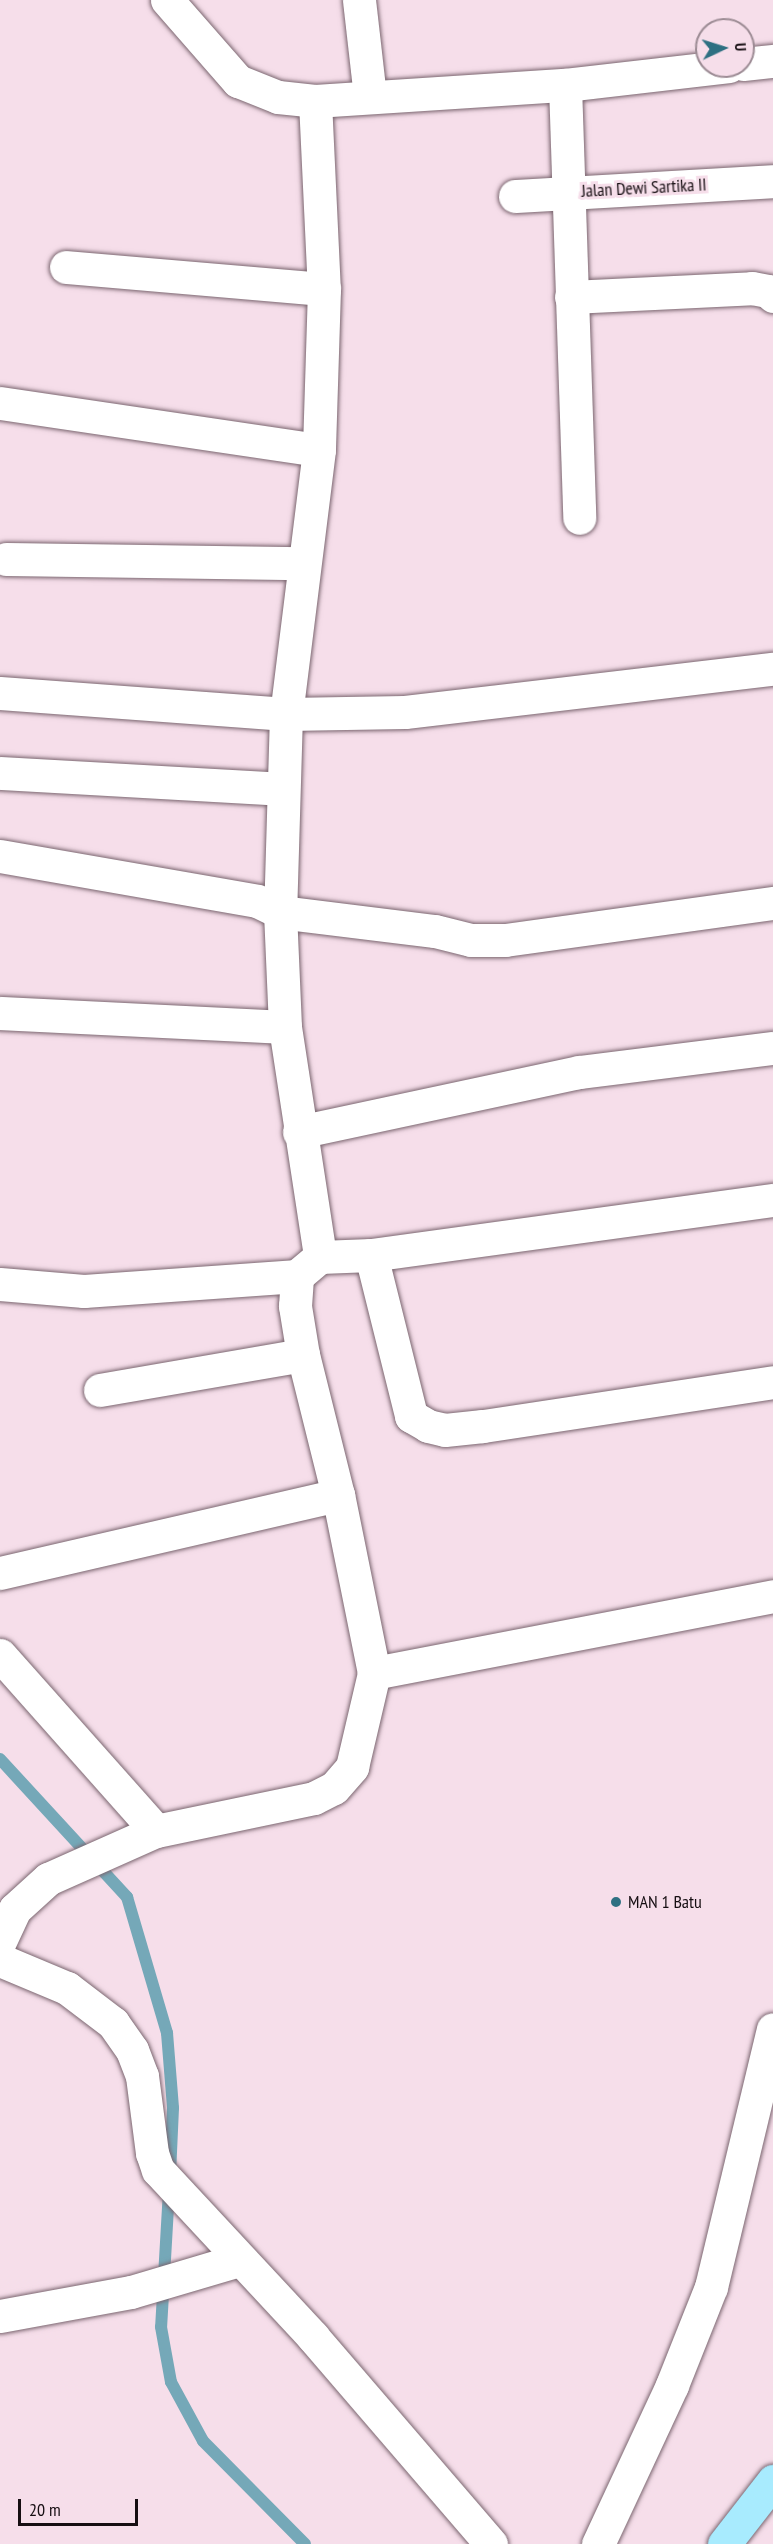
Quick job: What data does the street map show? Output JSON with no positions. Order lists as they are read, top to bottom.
{
  "streets": {
    "street": ["Jalan Dewi Sartika II"]
  },
  "places": ["MAN 1 Batu"],
  "scale_bar": "20 m",
  "north": "right"
}
